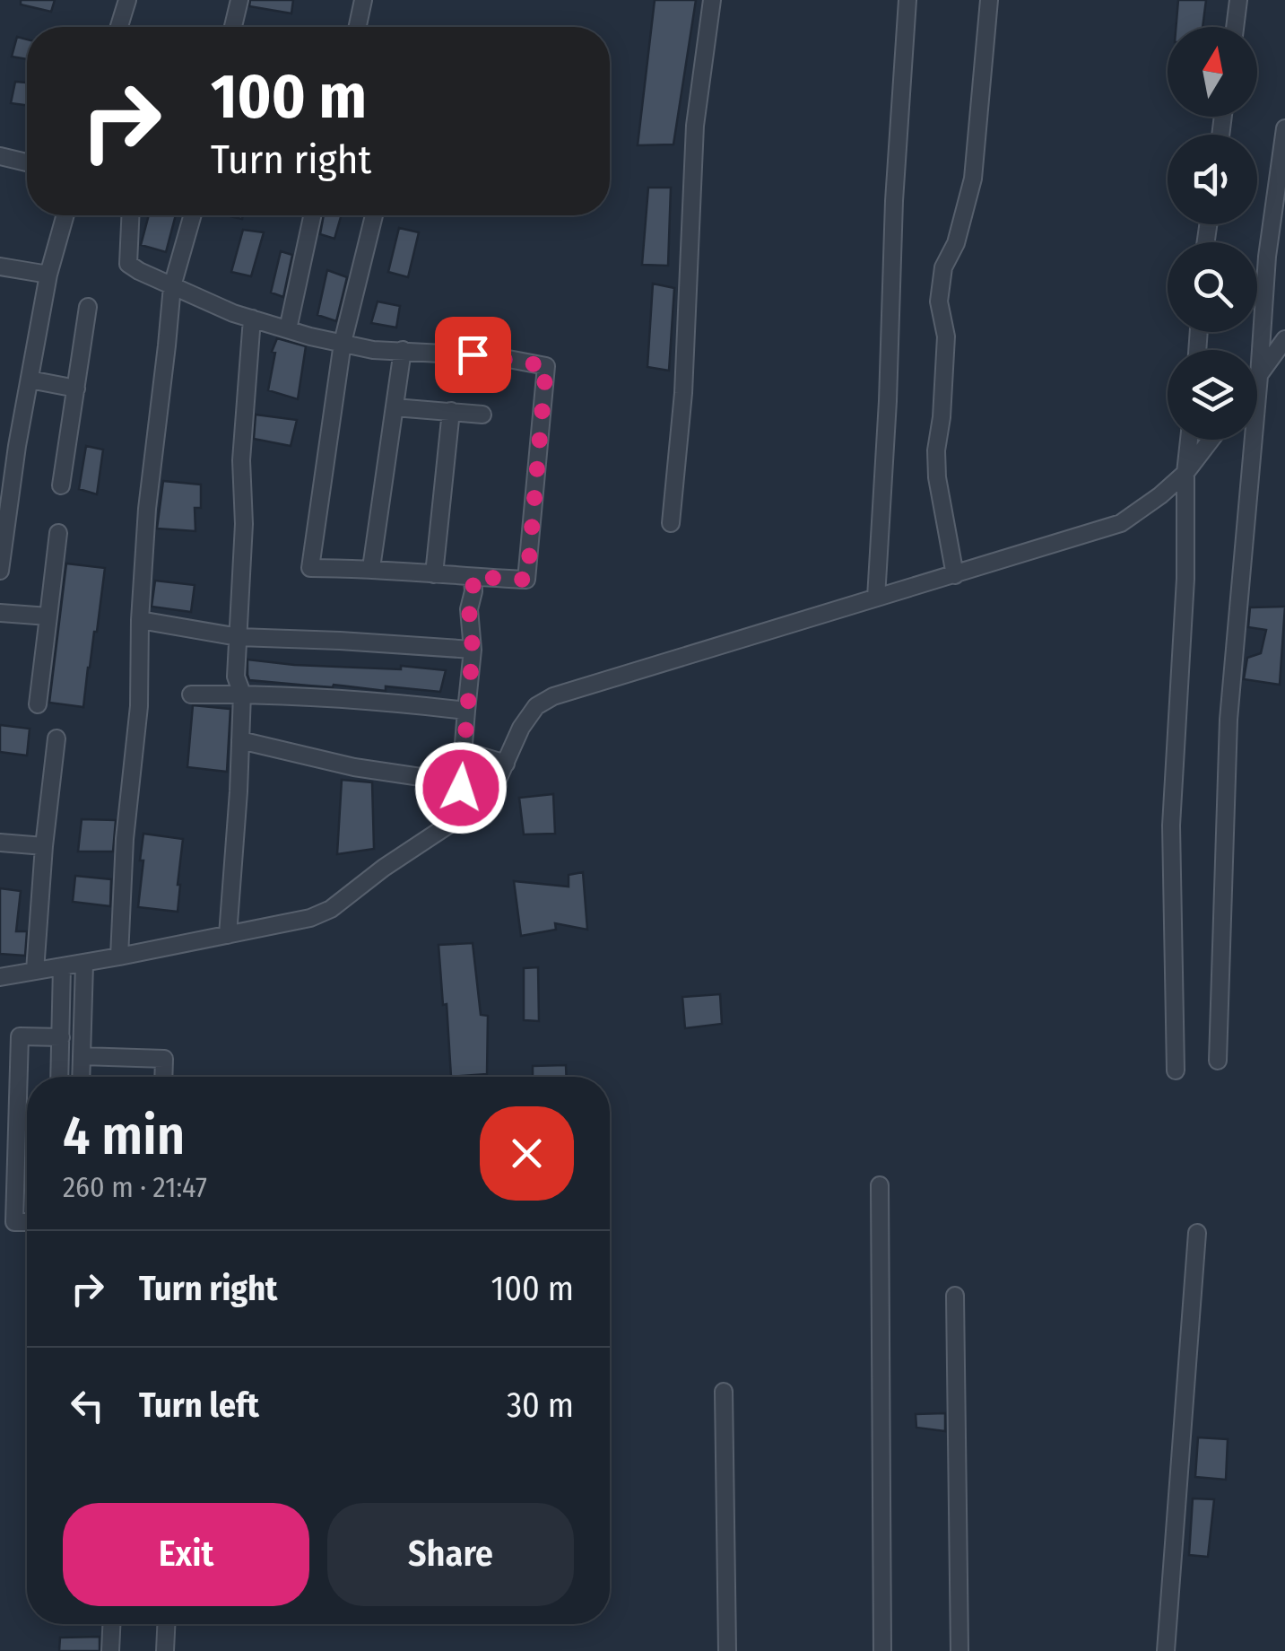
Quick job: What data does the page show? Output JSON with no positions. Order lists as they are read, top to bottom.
{
  "north": "top",
  "page": {
    "turn": ["100 m", "Turn right"],
    "heading": ["4 min", "260 m · 21:47"],
    "list": [
      {
        "name": "Turn right",
        "value": "100 m"
      },
      {
        "name": "Turn left",
        "value": "30 m"
      }
    ],
    "buttons": ["Exit", "Share"]
  }
}
